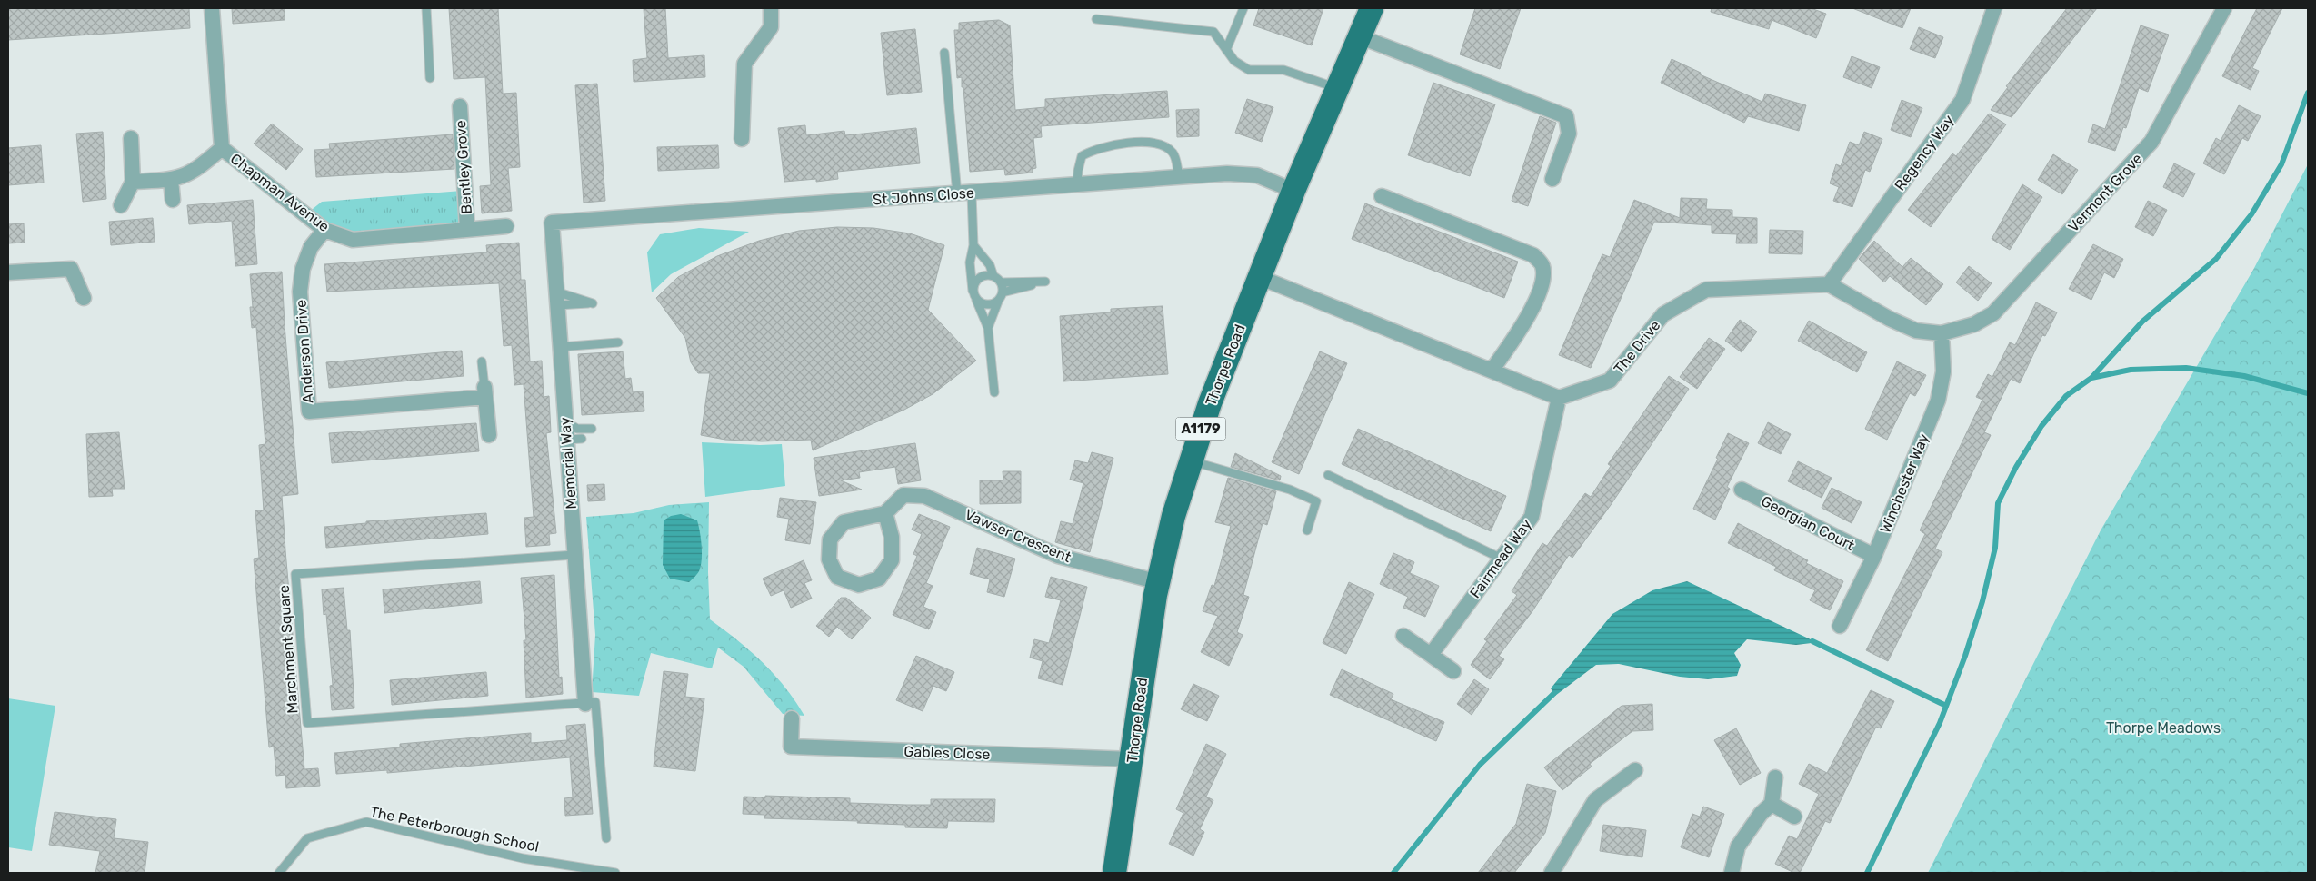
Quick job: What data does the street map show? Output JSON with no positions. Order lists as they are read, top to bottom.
{
  "streets": {
    "main road": ["Thorpe Road", "A1179"],
    "street": [
      "Regency Way",
      "Bentley Grove",
      "Chapman Avenue",
      "Vermont Grove",
      "St Johns Close",
      "The Drive",
      "Anderson Drive",
      "Memorial Way",
      "Winchester Way",
      "Georgian Court",
      "Vawser Crescent",
      "Fairmead Way",
      "Gables Close"
    ],
    "lane": ["Marchment Square", "The Peterborough School"]
  },
  "crossings": [
    ["Regency Way", "The Drive"],
    ["Bentley Grove", "Chapman Avenue"],
    ["Chapman Avenue", "Anderson Drive"],
    ["Vermont Grove", "Winchester Way"],
    ["St Johns Close", "Thorpe Road"],
    ["St Johns Close", "Memorial Way"],
    ["The Drive", "Fairmead Way"],
    ["Thorpe Road", "Vawser Crescent"],
    ["Thorpe Road", "Gables Close"],
    ["Memorial Way", "Marchment Square"],
    ["Winchester Way", "Georgian Court"]
  ],
  "parks": ["Thorpe Meadows"]
}
